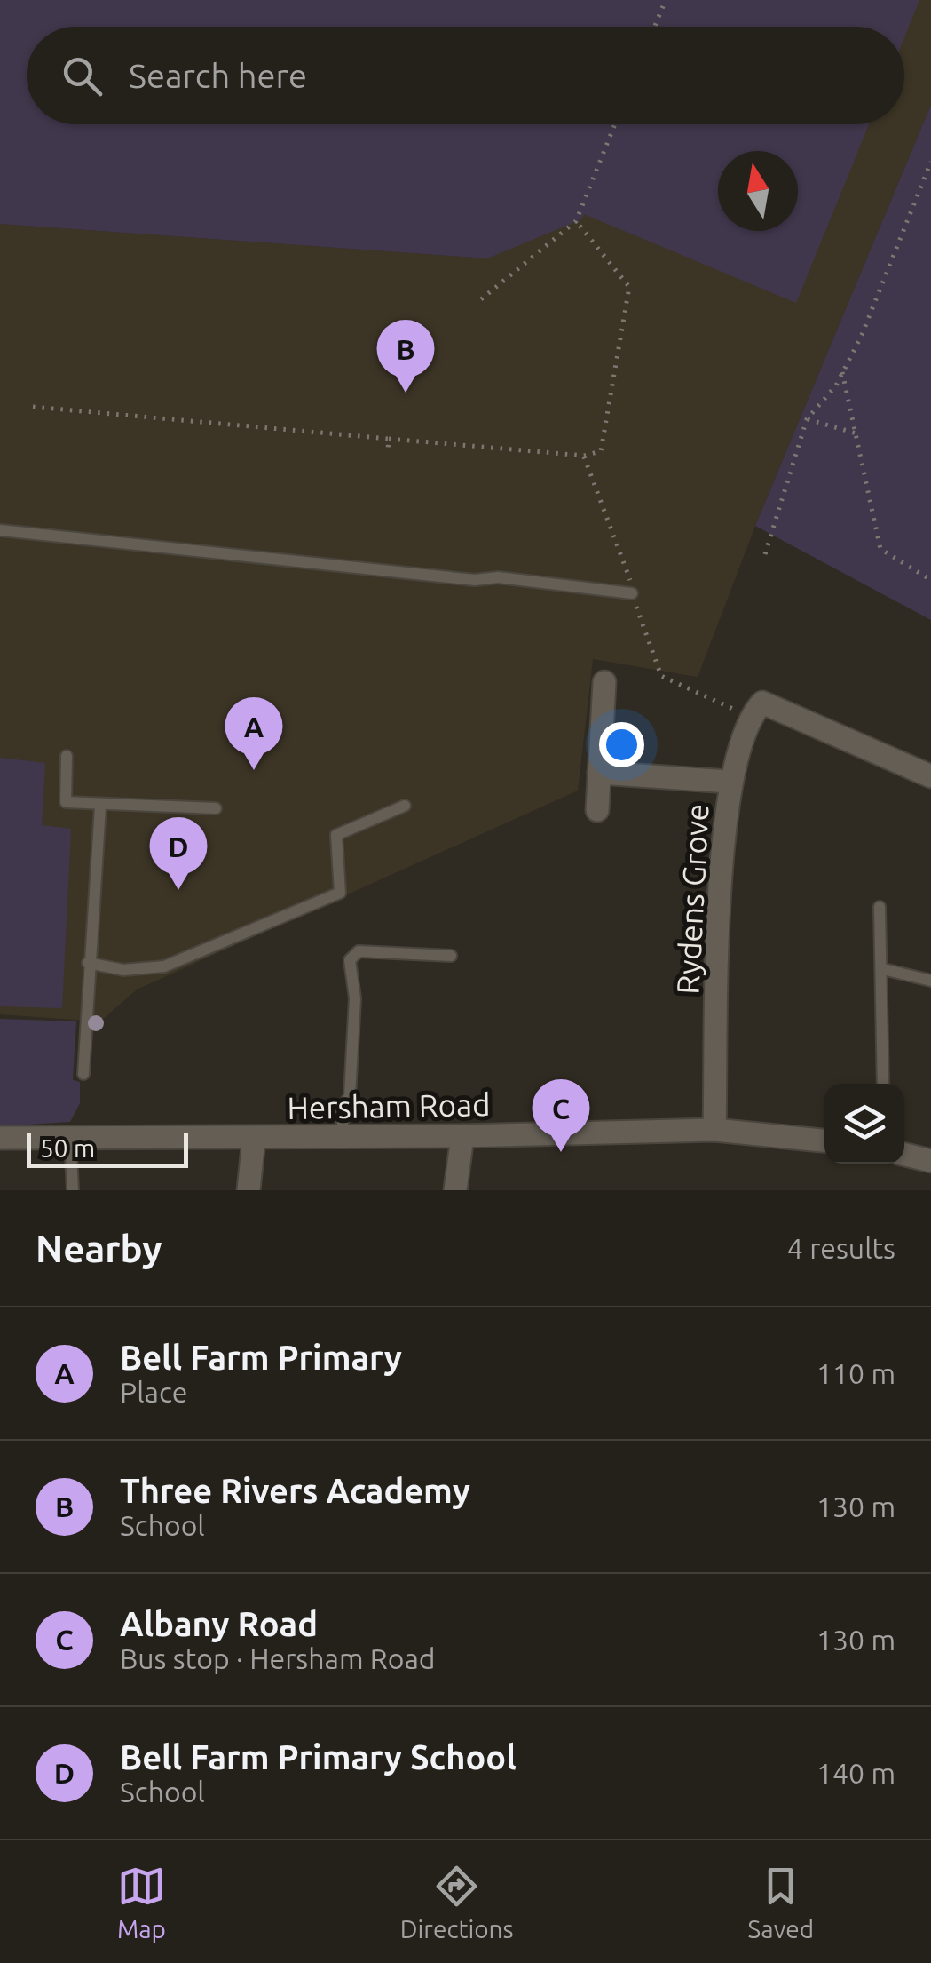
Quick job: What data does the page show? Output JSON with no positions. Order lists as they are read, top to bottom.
{
  "streets": {
    "street": ["Rydens Grove", "Hersham Road"]
  },
  "crossings": [
    ["Rydens Grove", "Hersham Road"]
  ],
  "scale_bar": "50 m",
  "north": "top",
  "page": {
    "search": "Search here",
    "pins": [
      "B",
      "A",
      "D",
      "C"
    ],
    "scale": "50 m",
    "heading": ["Nearby", "4 results"],
    "list": [
      {
        "mark": "A",
        "name": "Bell Farm Primary",
        "note": "Place",
        "value": "110 m"
      },
      {
        "mark": "B",
        "name": "Three Rivers Academy",
        "note": "School",
        "value": "130 m"
      },
      {
        "mark": "C",
        "name": "Albany Road",
        "note": "Bus stop · Hersham Road",
        "value": "130 m"
      },
      {
        "mark": "D",
        "name": "Bell Farm Primary School",
        "note": "School",
        "value": "140 m"
      }
    ],
    "nav": ["Map", "Directions", "Saved"]
  }
}
